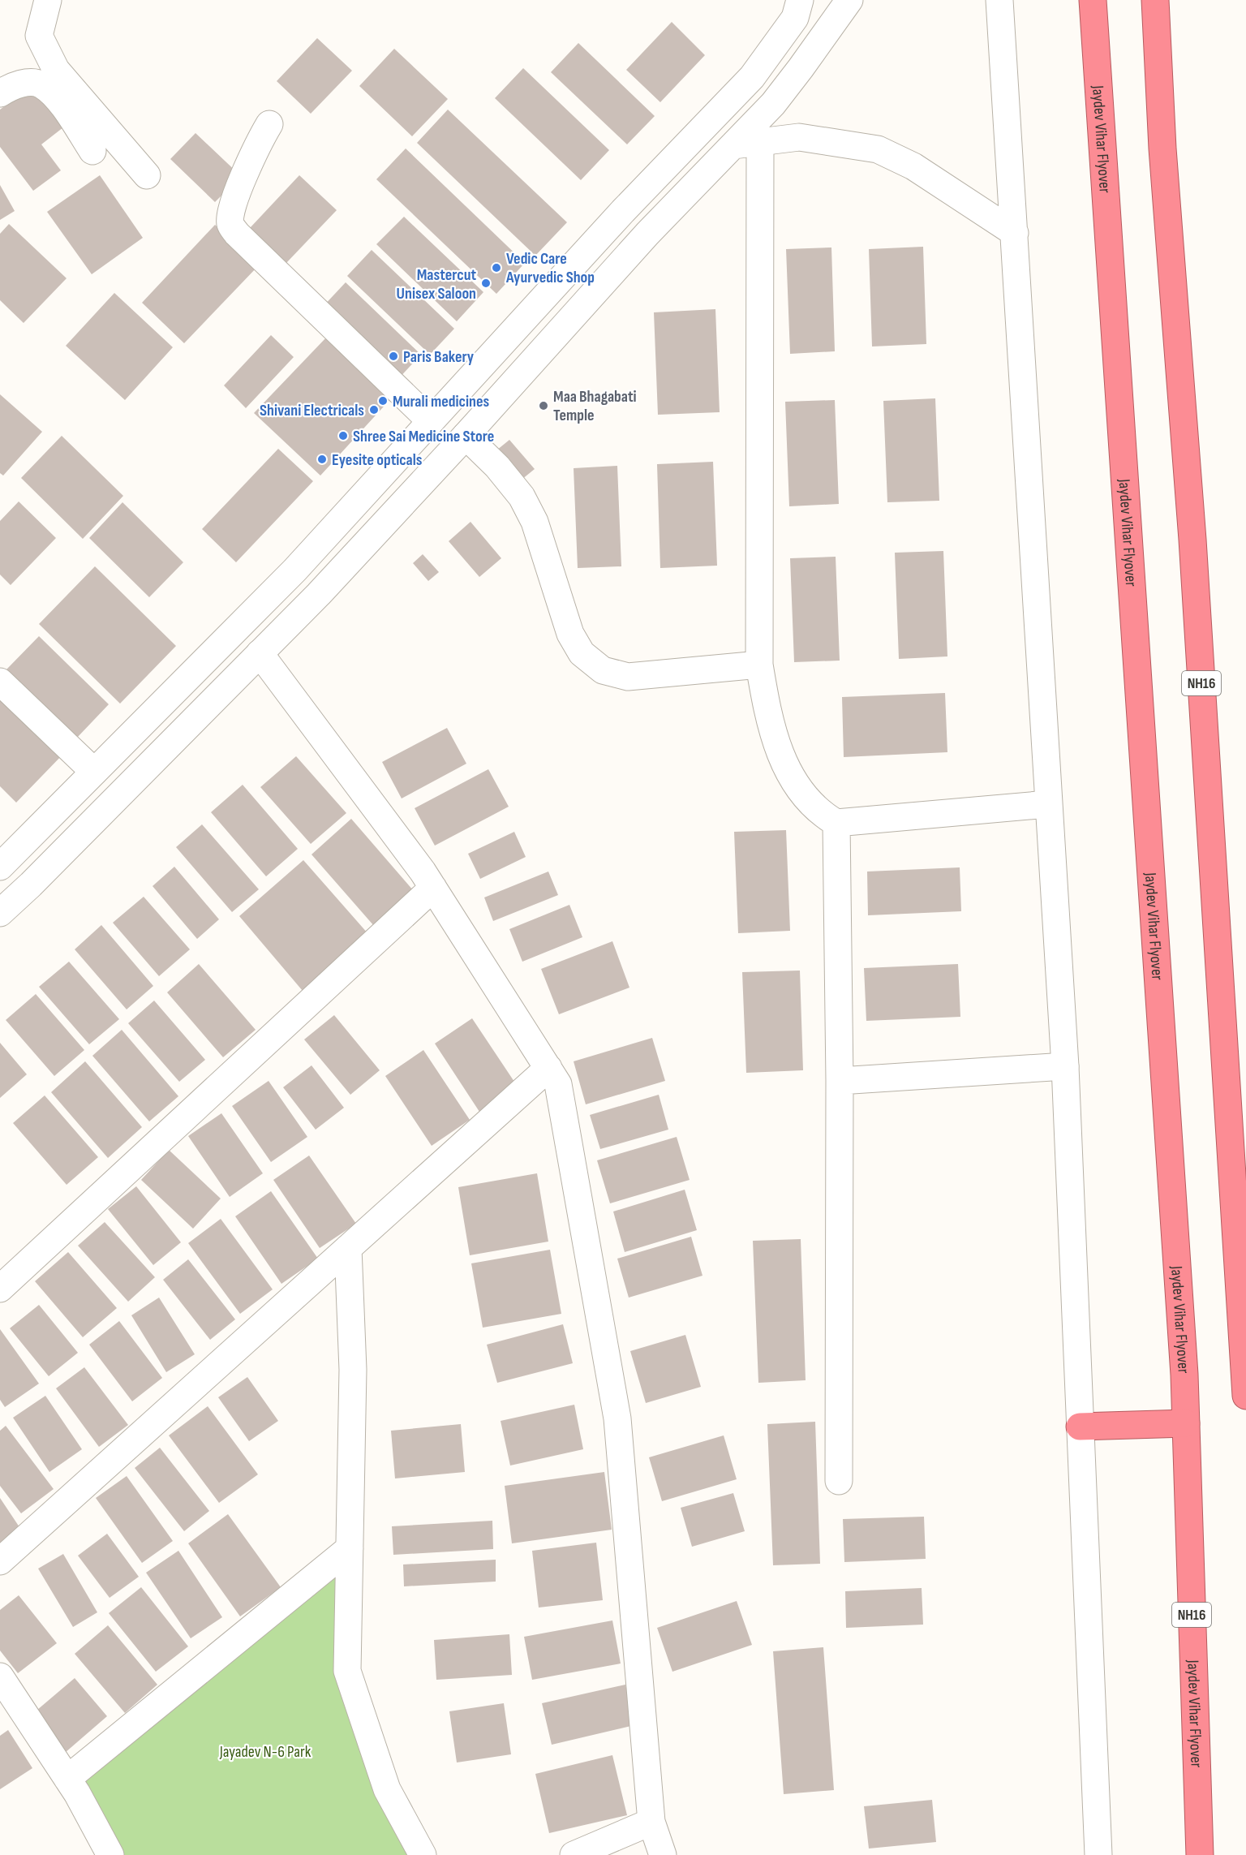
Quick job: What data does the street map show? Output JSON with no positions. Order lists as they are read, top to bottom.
{
  "streets": {
    "highway": ["Jaydev Vihar Flyover", "NH16"]
  },
  "parks": ["Jayadev N-6 Park"],
  "places": [
    "Vedic Care Ayurvedic Shop",
    "Mastercut Unisex Saloon",
    "Paris Bakery",
    "Murali medicines",
    "Maa Bhagabati Temple",
    "Shivani Electricals",
    "Shree Sai Medicine Store",
    "Eyesite opticals"
  ]
}
